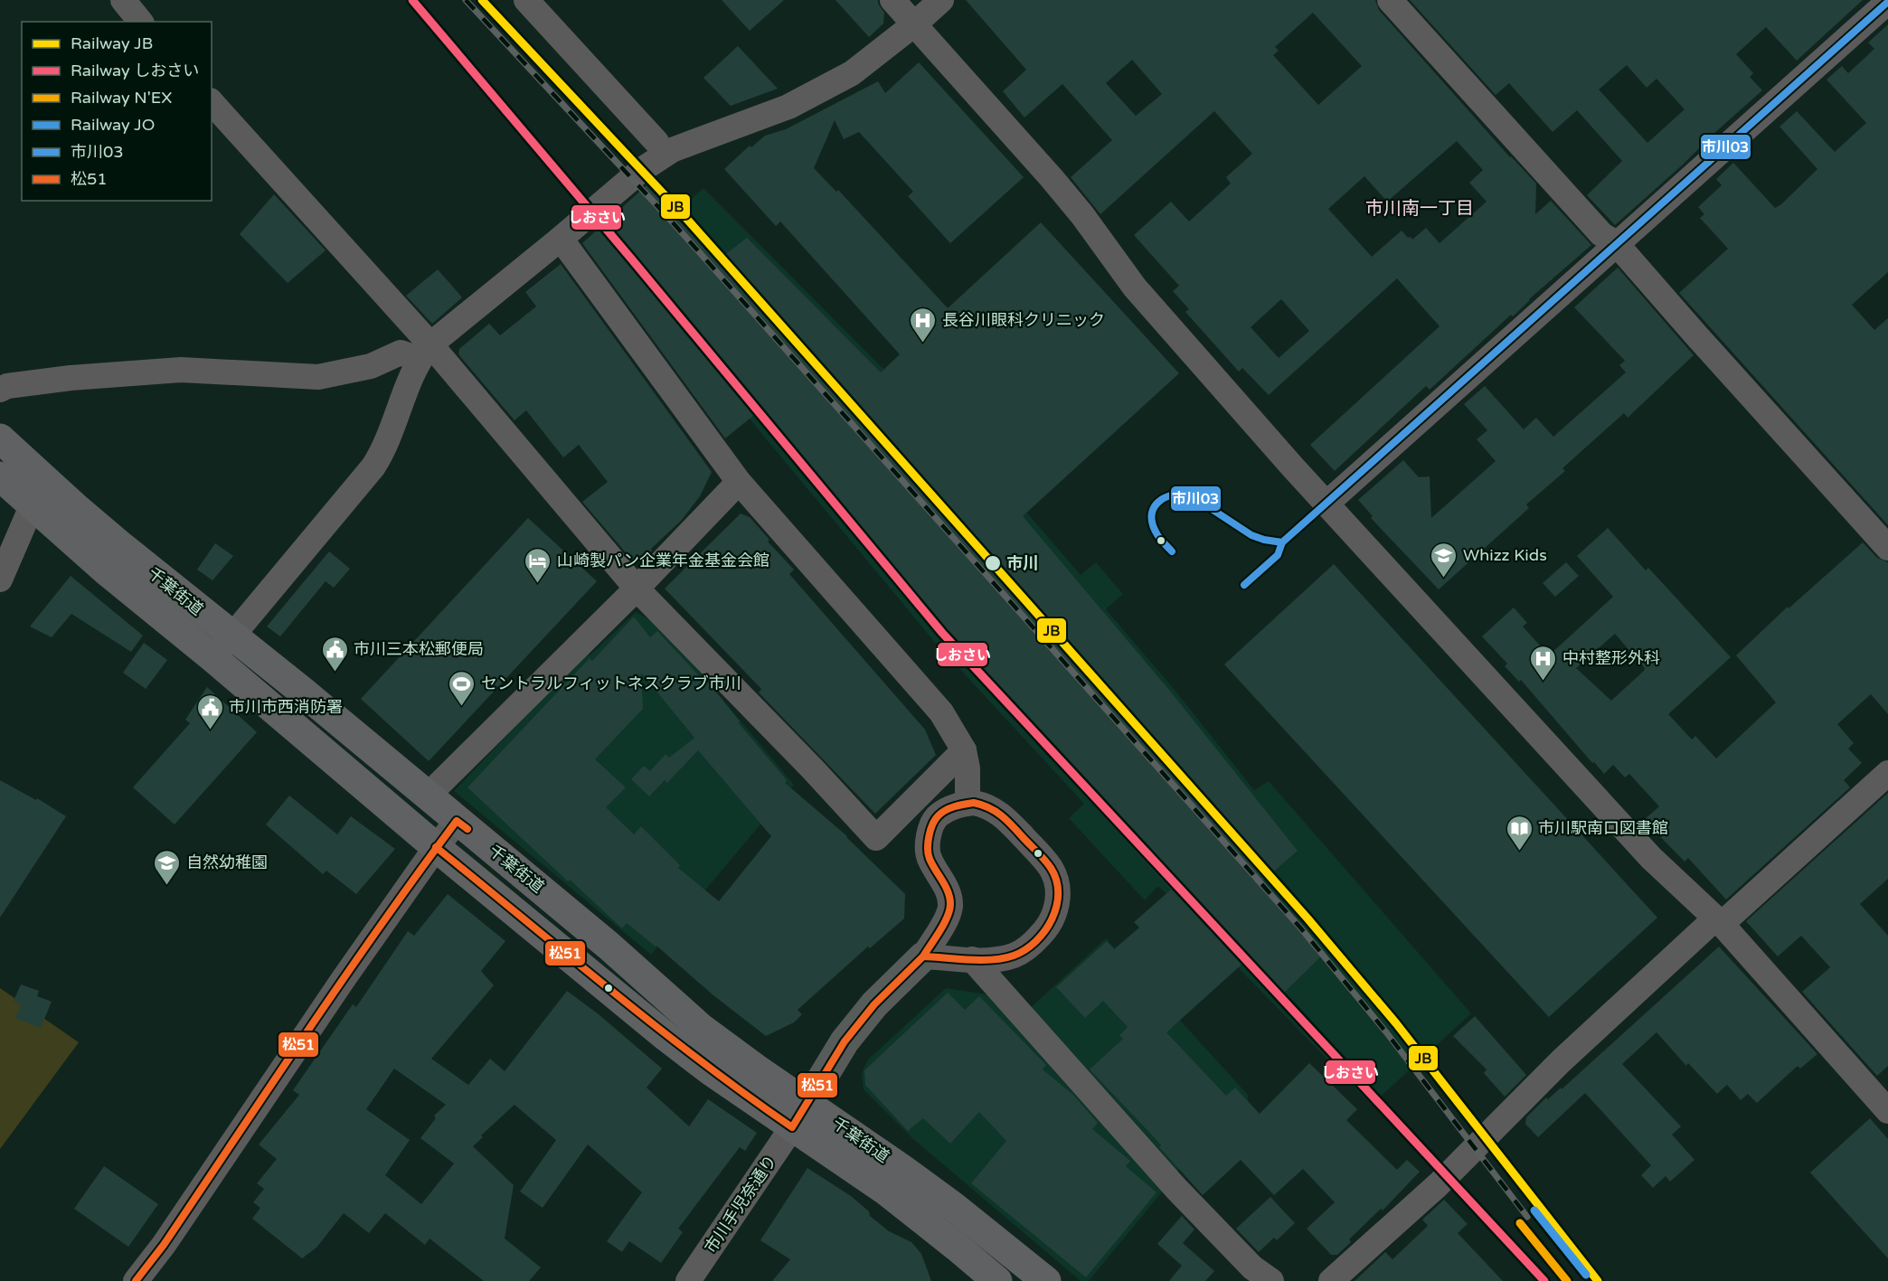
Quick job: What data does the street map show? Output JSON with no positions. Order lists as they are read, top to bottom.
{
  "streets": {
    "highway": ["千葉街道"],
    "street": ["市川手児奈通り"]
  },
  "crossings": [
    ["千葉街道", "市川手児奈通り"]
  ],
  "districts": ["市川南一丁目"],
  "places": {
    "hospital": ["長谷川眼科クリニック", "中村整形外科"],
    "other": ["市川"],
    "school or university": ["Whizz Kids", "自然幼稚園"],
    "hotel": ["山崎製パン企業年金基金会館"],
    "public building": ["市川三本松郵便局", "市川市西消防署"],
    "sports": ["セントラルフィットネスクラブ市川"],
    "library": ["市川駅南口図書館"]
  },
  "lines": [
    "rail line JB",
    "rail line しおさい",
    "transit line 市川03",
    "transit line 松51",
    "rail line JO",
    "rail line N'EX"
  ],
  "legend": [
    "Railway JB",
    "Railway しおさい",
    "Railway N'EX",
    "Railway JO",
    "市川03",
    "松51"
  ]
}
